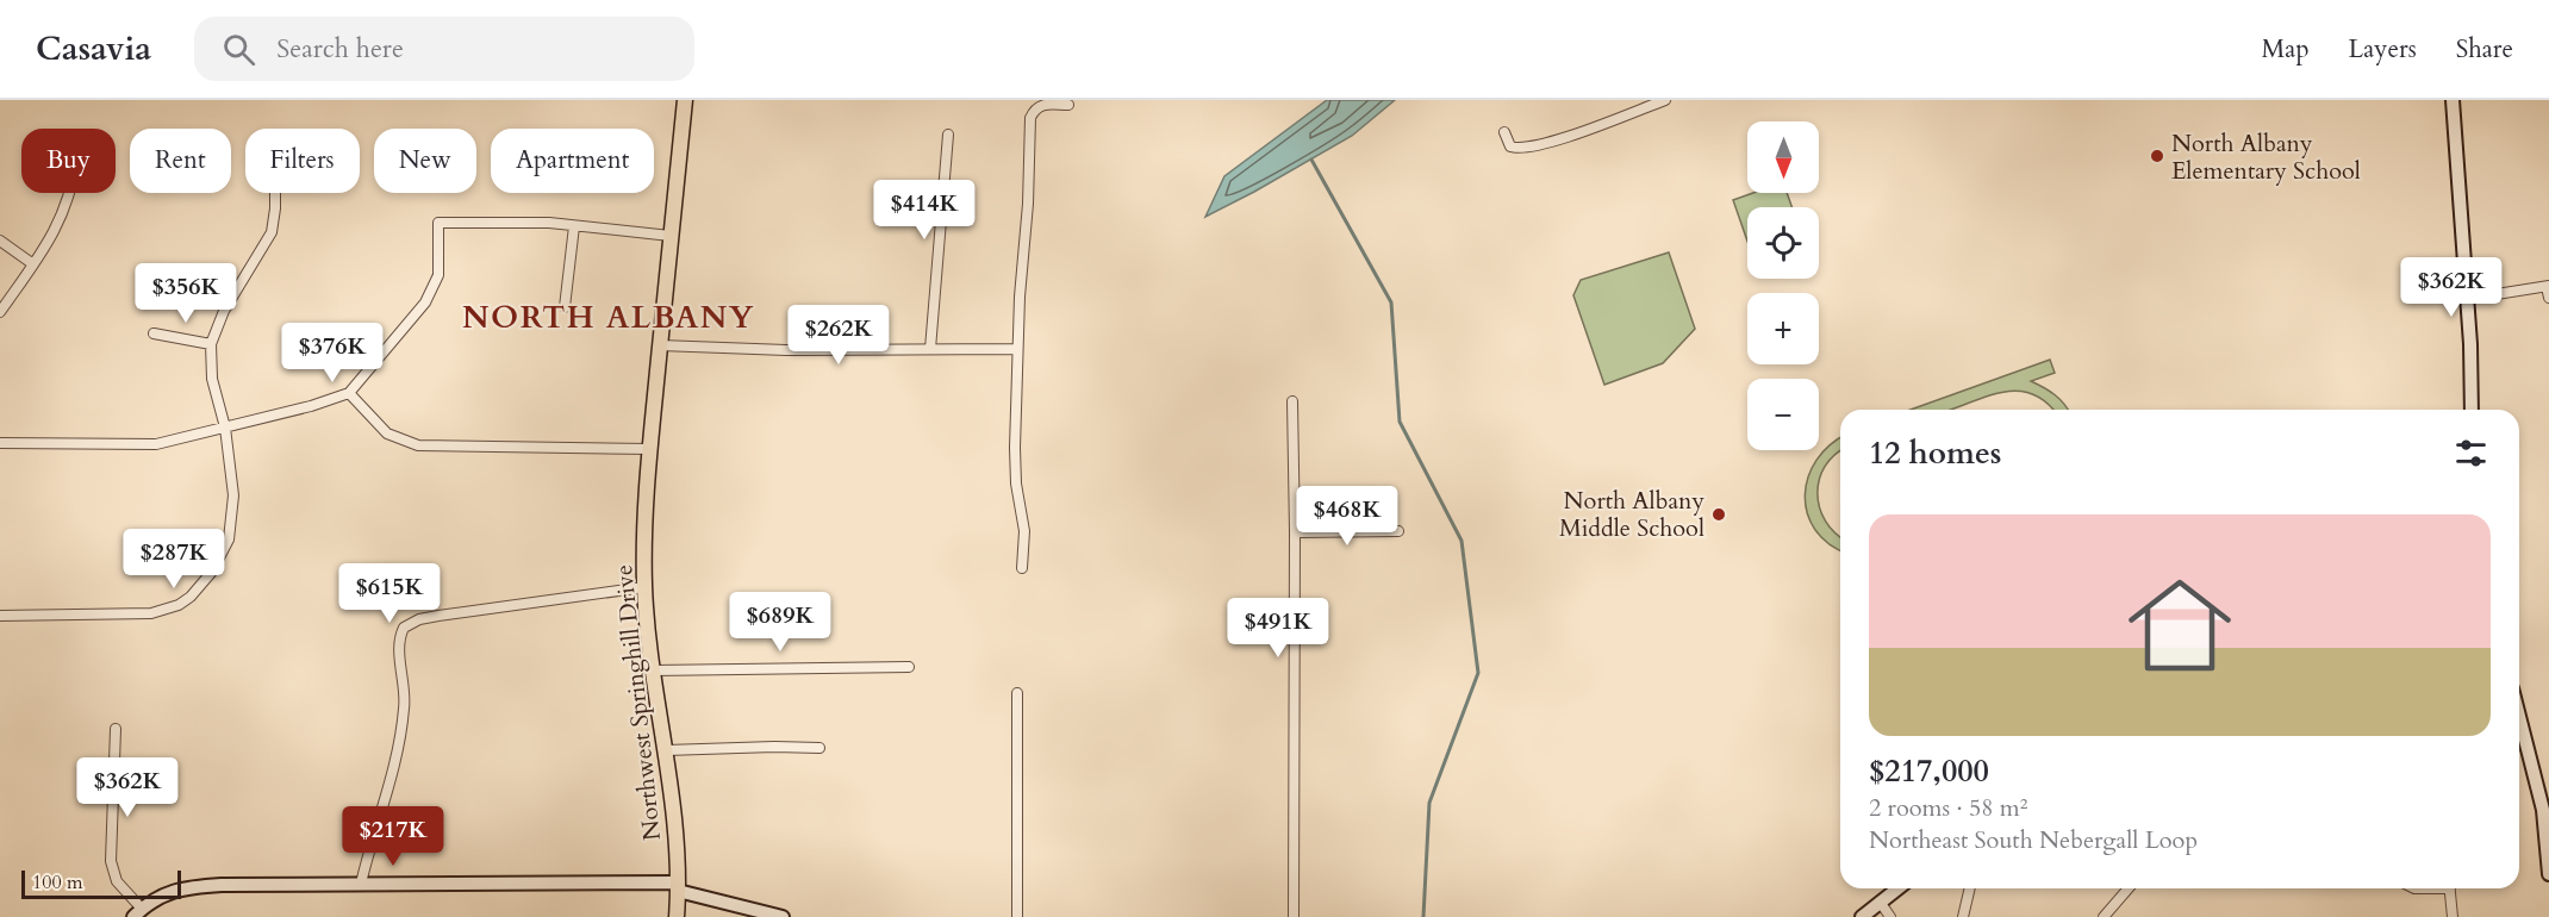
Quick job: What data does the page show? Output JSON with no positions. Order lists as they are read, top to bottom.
{
  "streets": {
    "main road": ["Northwest Springhill Drive"]
  },
  "districts": ["NORTH ALBANY"],
  "places": ["North Albany Elementary School", "North Albany Middle School"],
  "scale_bar": "100 m",
  "north": "bottom",
  "page": {
    "header": "Casavia",
    "search": "Search here",
    "nav": ["Map", "Layers", "Share"],
    "map_buttons": ["+", "−"],
    "chip": [
      "Buy",
      "Rent",
      "Filters",
      "New",
      "Apartment"
    ],
    "price": [
      "$414K",
      "$362K",
      "$356K",
      "$262K",
      "$376K",
      "$468K",
      "$287K",
      "$615K",
      "$689K",
      "$491K",
      "$362K",
      "$217K"
    ],
    "heading": "12 homes",
    "list": [
      {
        "name": "$217,000",
        "note": "2 rooms · 58 m² · Northeast South Nebergall Loop"
      }
    ],
    "scale": "100 m"
  }
}
